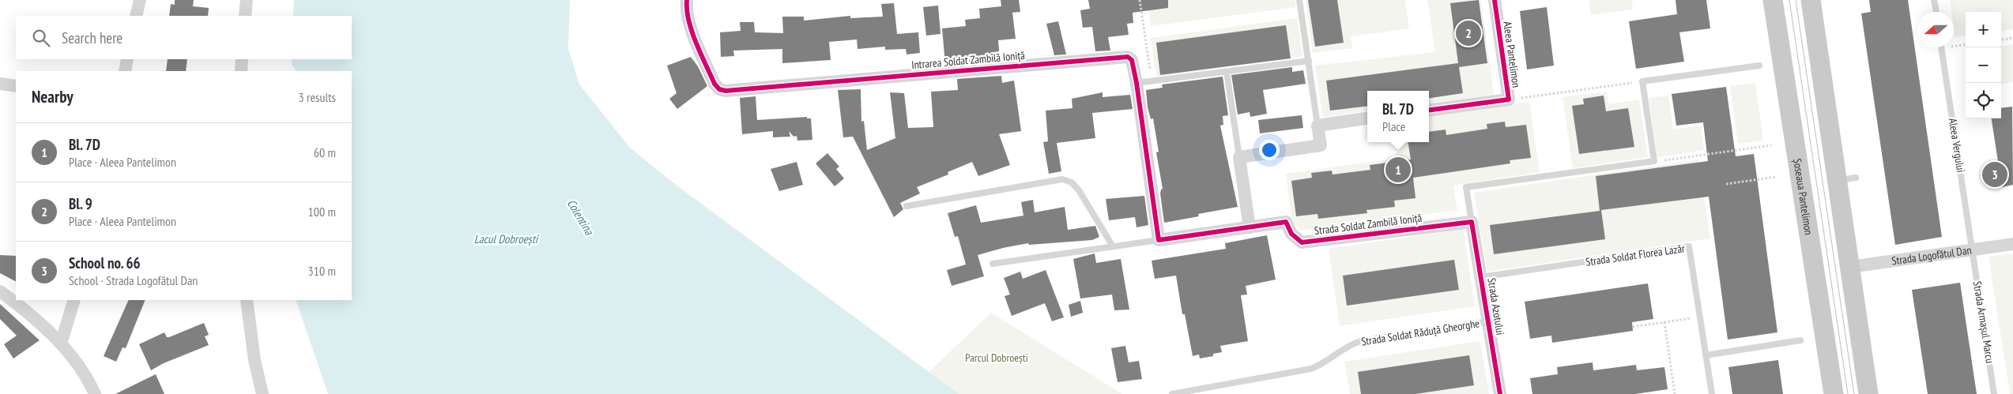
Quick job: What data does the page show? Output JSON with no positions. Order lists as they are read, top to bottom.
{
  "streets": {
    "main road": ["Șoseaua Pantelimon"],
    "street": [
      "Aleea Pantelimon",
      "Intrarea Soldat Zambilă Ioniță",
      "Strada Soldat Zambilă Ioniță",
      "Strada Logofătul Dan",
      "Strada Azotului"
    ],
    "lane": [
      "Aleea Vergului",
      "Strada Soldat Florea Lazăr",
      "Strada Armașul Marcu",
      "Strada Soldat Răduță Gheorghe"
    ]
  },
  "crossings": [
    ["Intrarea Soldat Zambilă Ioniță", "Strada Soldat Zambilă Ioniță"],
    ["Aleea Vergului", "Strada Logofătul Dan"],
    ["Aleea Vergului", "Strada Armașul Marcu"],
    ["Strada Soldat Zambilă Ioniță", "Strada Azotului"],
    ["Strada Soldat Florea Lazăr", "Strada Azotului"],
    ["Strada Logofătul Dan", "Strada Armașul Marcu"],
    ["Strada Azotului", "Strada Soldat Răduță Gheorghe"]
  ],
  "water": ["Colentina", "Lacul Dobroești"],
  "parks": ["Parcul Dobroești"],
  "north": "left",
  "page": {
    "map_buttons": ["+", "−"],
    "search": "Search here",
    "pins": ["2", "1", "3"],
    "heading": ["Nearby", "3 results"],
    "popup": ["Bl. 7D", "Place"],
    "list": [
      {
        "mark": "1",
        "name": "Bl. 7D",
        "note": "Place · Aleea Pantelimon",
        "value": "60 m"
      },
      {
        "mark": "2",
        "name": "Bl. 9",
        "note": "Place · Aleea Pantelimon",
        "value": "100 m"
      },
      {
        "mark": "3",
        "name": "School no. 66",
        "note": "School · Strada Logofătul Dan",
        "value": "310 m"
      }
    ]
  }
}
